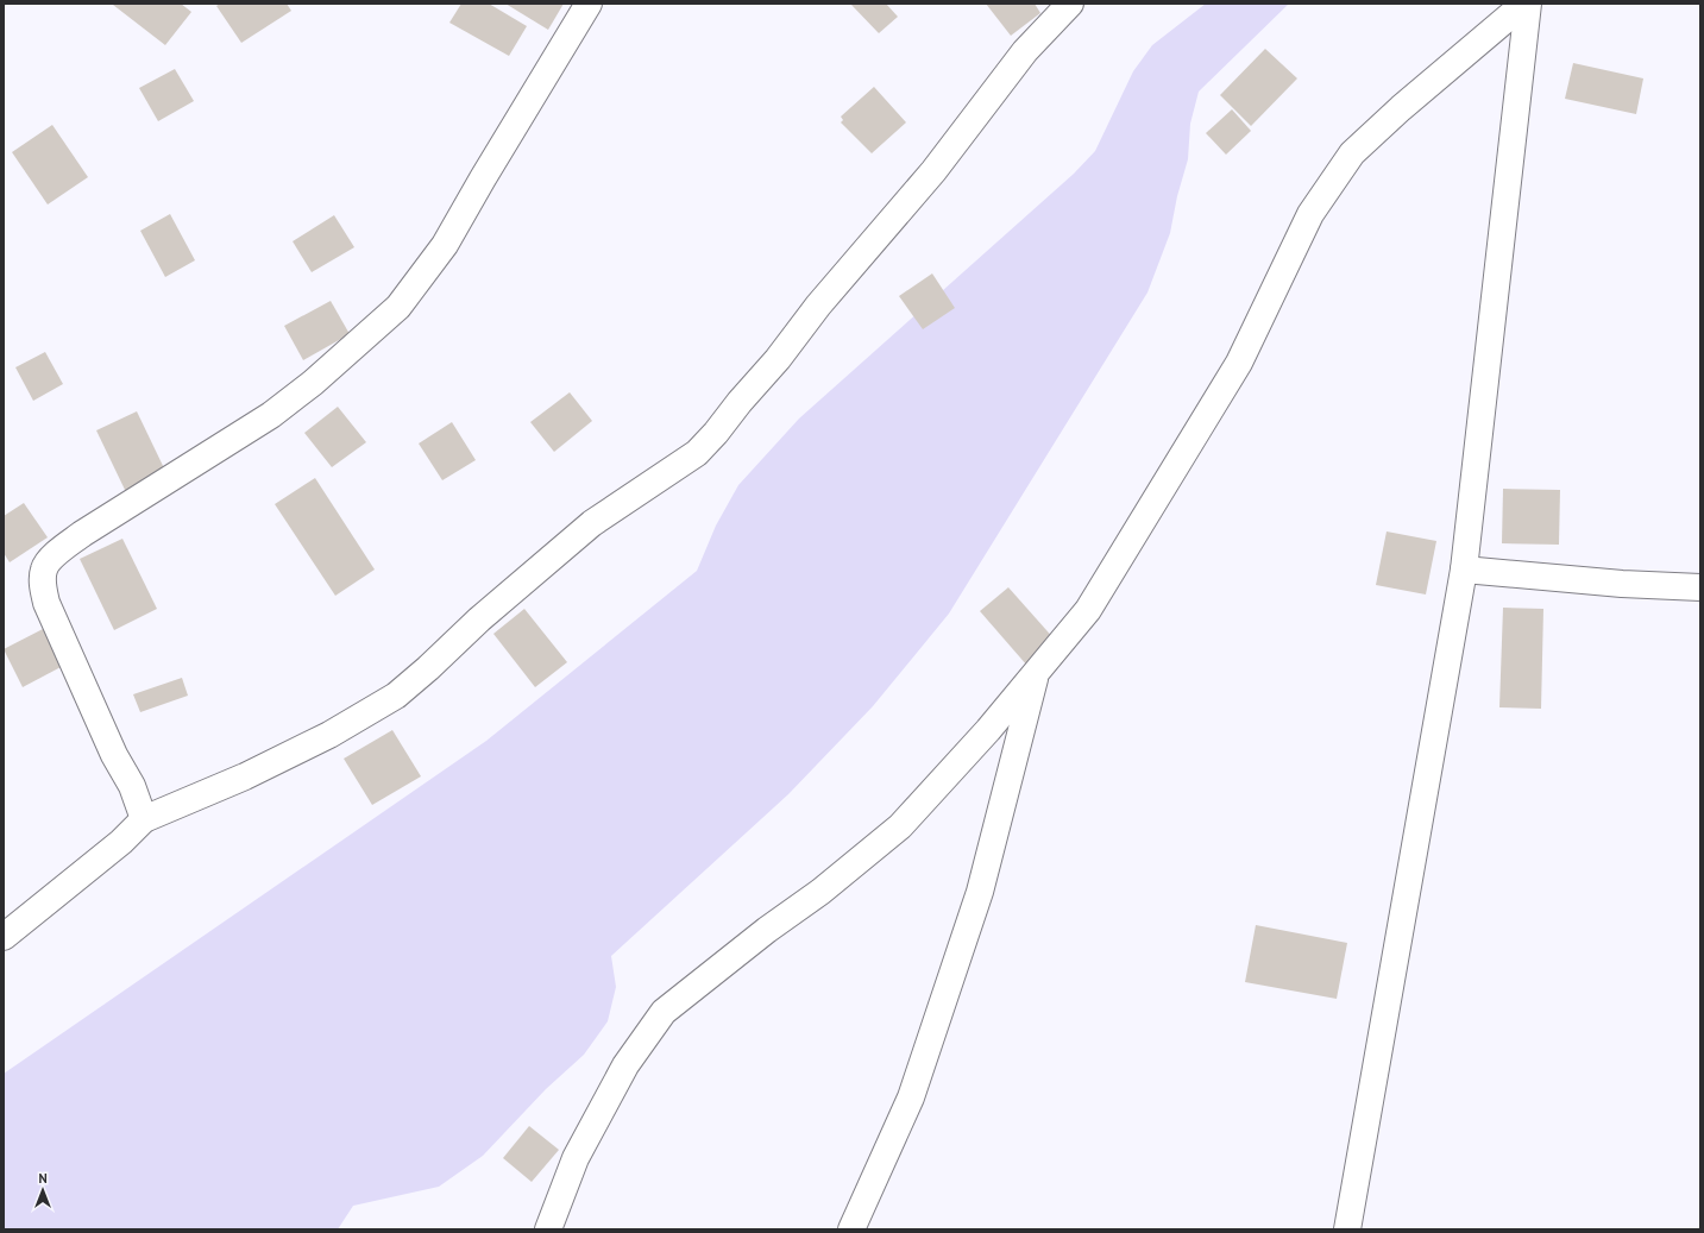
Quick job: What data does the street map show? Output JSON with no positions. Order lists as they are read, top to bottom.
{
  "north": "top"
}
